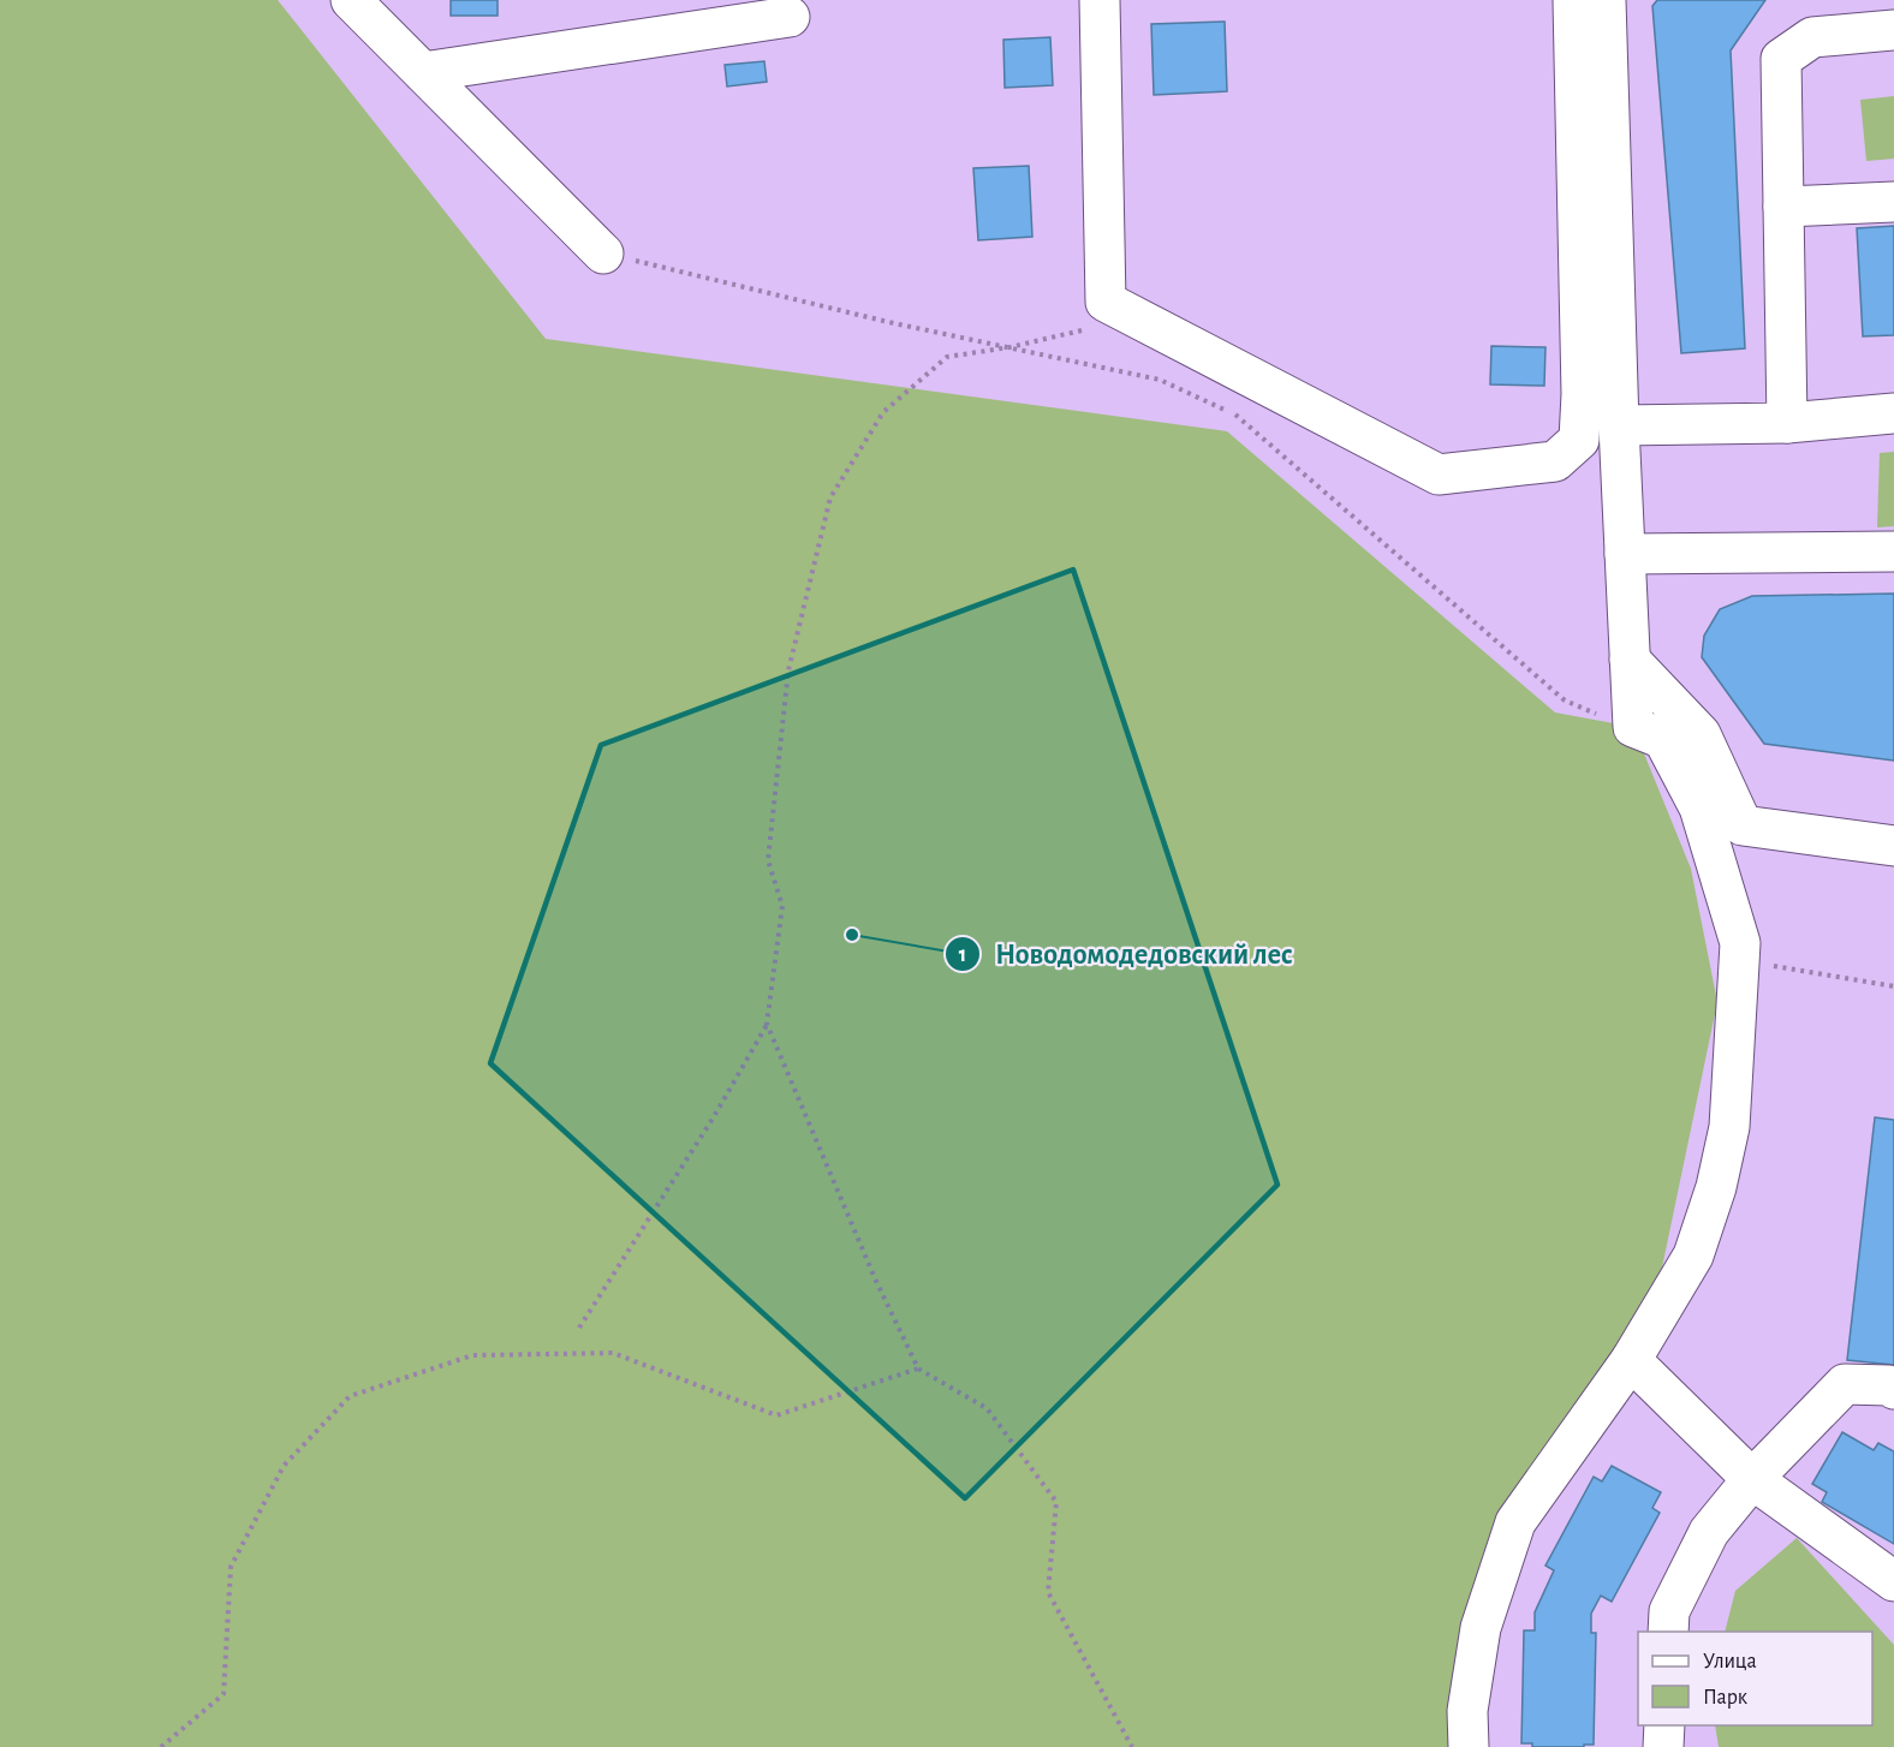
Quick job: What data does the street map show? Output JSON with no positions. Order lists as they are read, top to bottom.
{
  "places": ["Новодомодедовский лес"],
  "legend": ["Улица", "Парк"]
}
